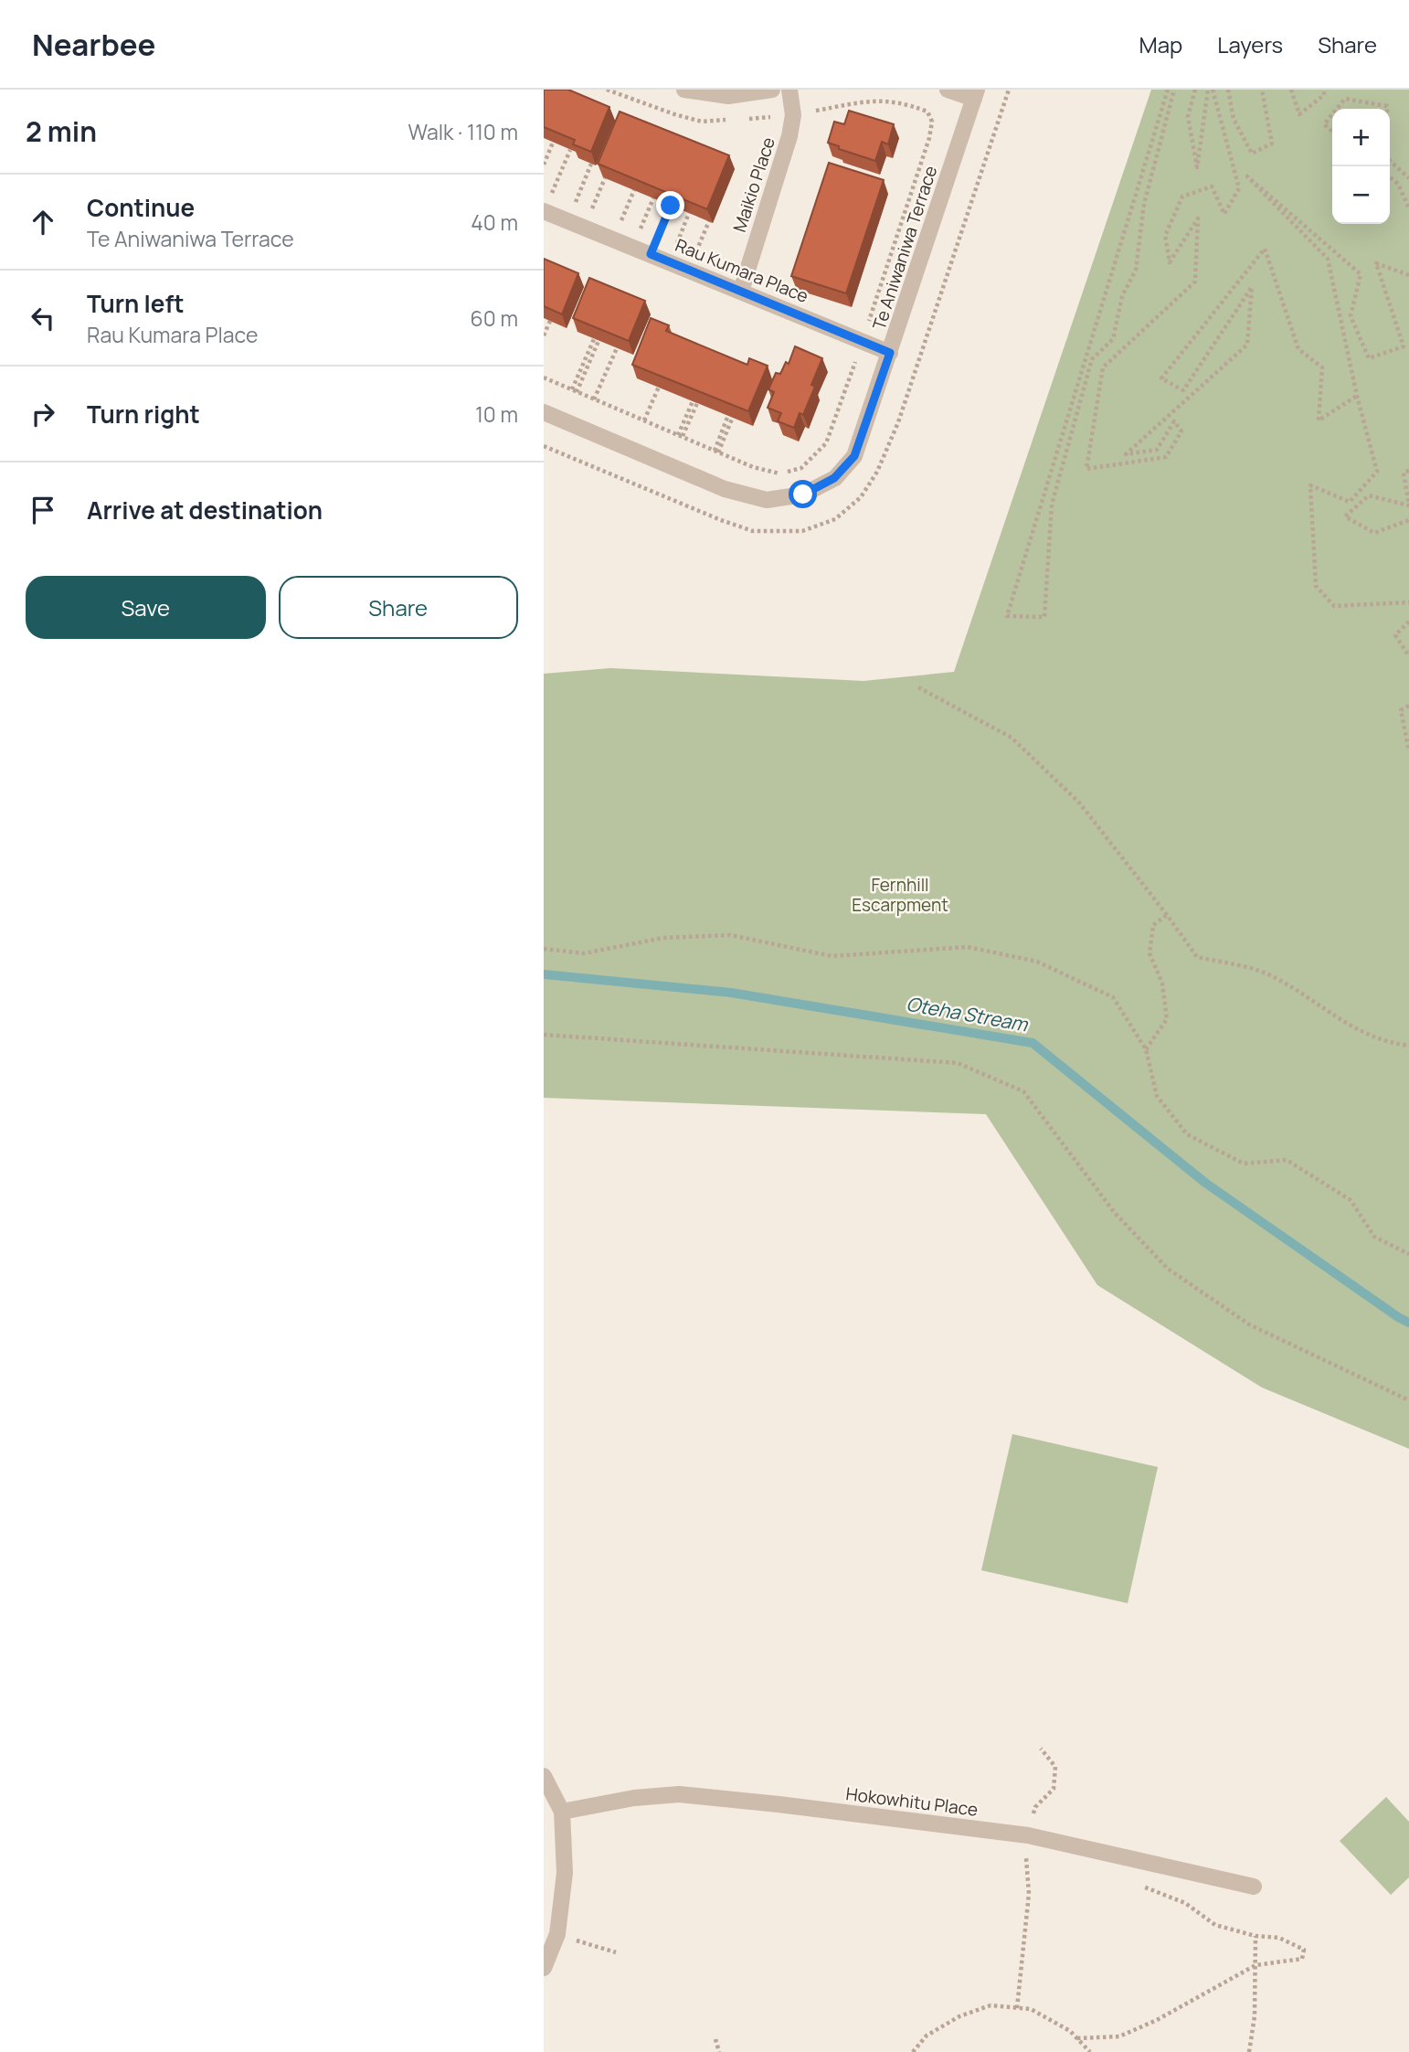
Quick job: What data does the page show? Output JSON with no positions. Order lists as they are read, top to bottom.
{
  "streets": {
    "street": [
      "Maikio Place",
      "Te Aniwaniwa Terrace",
      "Rau Kumara Place",
      "Hokowhitu Place"
    ]
  },
  "crossings": [
    ["Maikio Place", "Rau Kumara Place"],
    ["Te Aniwaniwa Terrace", "Rau Kumara Place"]
  ],
  "water": ["Oteha Stream"],
  "parks": ["Fernhill Escarpment"],
  "page": {
    "header": "Nearbee",
    "nav": ["Map", "Layers", "Share"],
    "heading": ["2 min", "Walk · 110 m"],
    "map_buttons": ["+", "−"],
    "list": [
      ["Continue", "Te Aniwaniwa Terrace", "40 m"],
      ["Turn left", "Rau Kumara Place", "60 m"],
      ["Turn right", "10 m"],
      "Arrive at destination"
    ],
    "buttons": ["Save", "Share"]
  }
}
